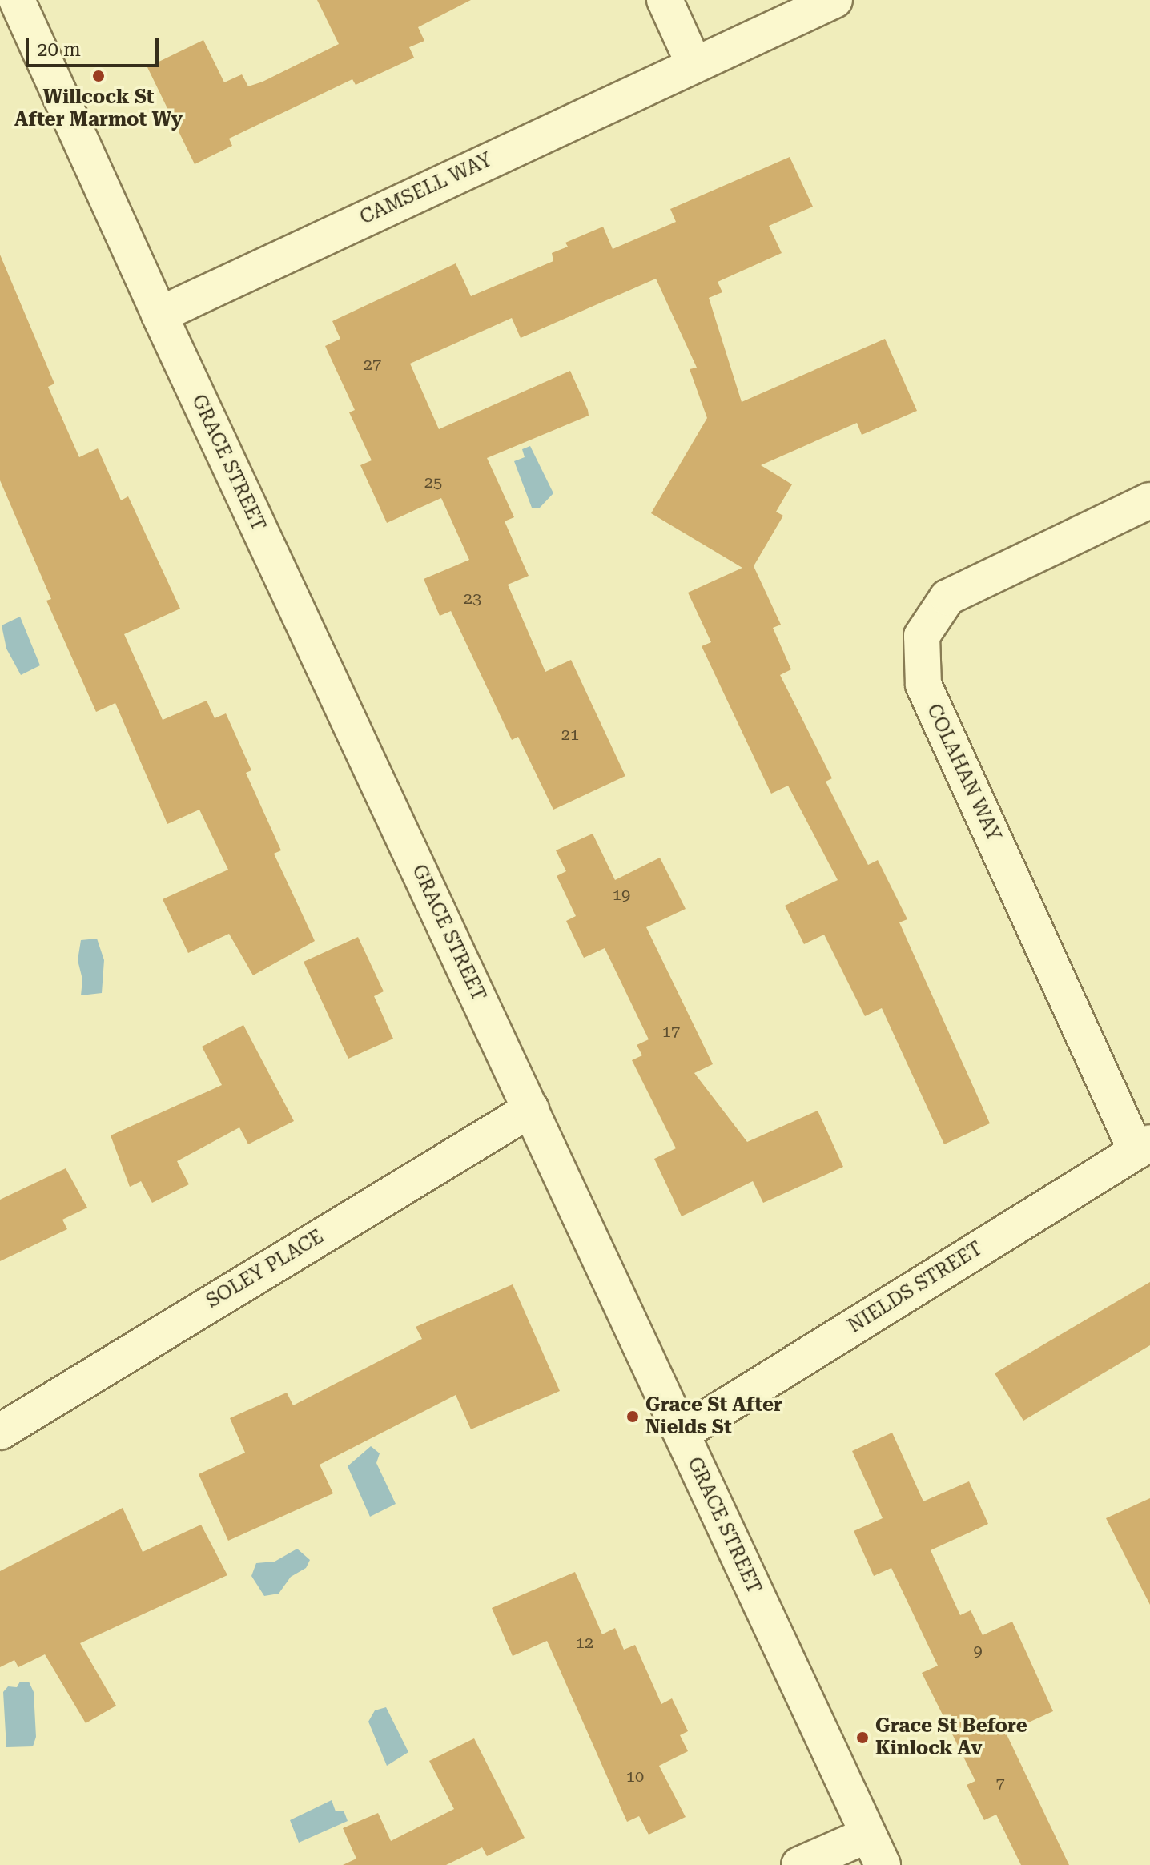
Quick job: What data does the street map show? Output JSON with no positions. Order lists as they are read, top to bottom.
{
  "streets": {
    "street": [
      "CAMSELL WAY",
      "GRACE STREET",
      "COLAHAN WAY",
      "SOLEY PLACE",
      "NIELDS STREET"
    ]
  },
  "crossings": [
    ["CAMSELL WAY", "GRACE STREET"],
    ["GRACE STREET", "SOLEY PLACE"],
    ["GRACE STREET", "NIELDS STREET"],
    ["COLAHAN WAY", "NIELDS STREET"]
  ],
  "places": ["Willcock St After Marmot Wy", "Grace St After Nields St", "Grace St Before Kinlock Av"],
  "house_numbers": [
    "27",
    "25",
    "23",
    "21",
    "19",
    "17",
    "12",
    "9",
    "10",
    "7"
  ],
  "scale_bar": "20 m"
}
